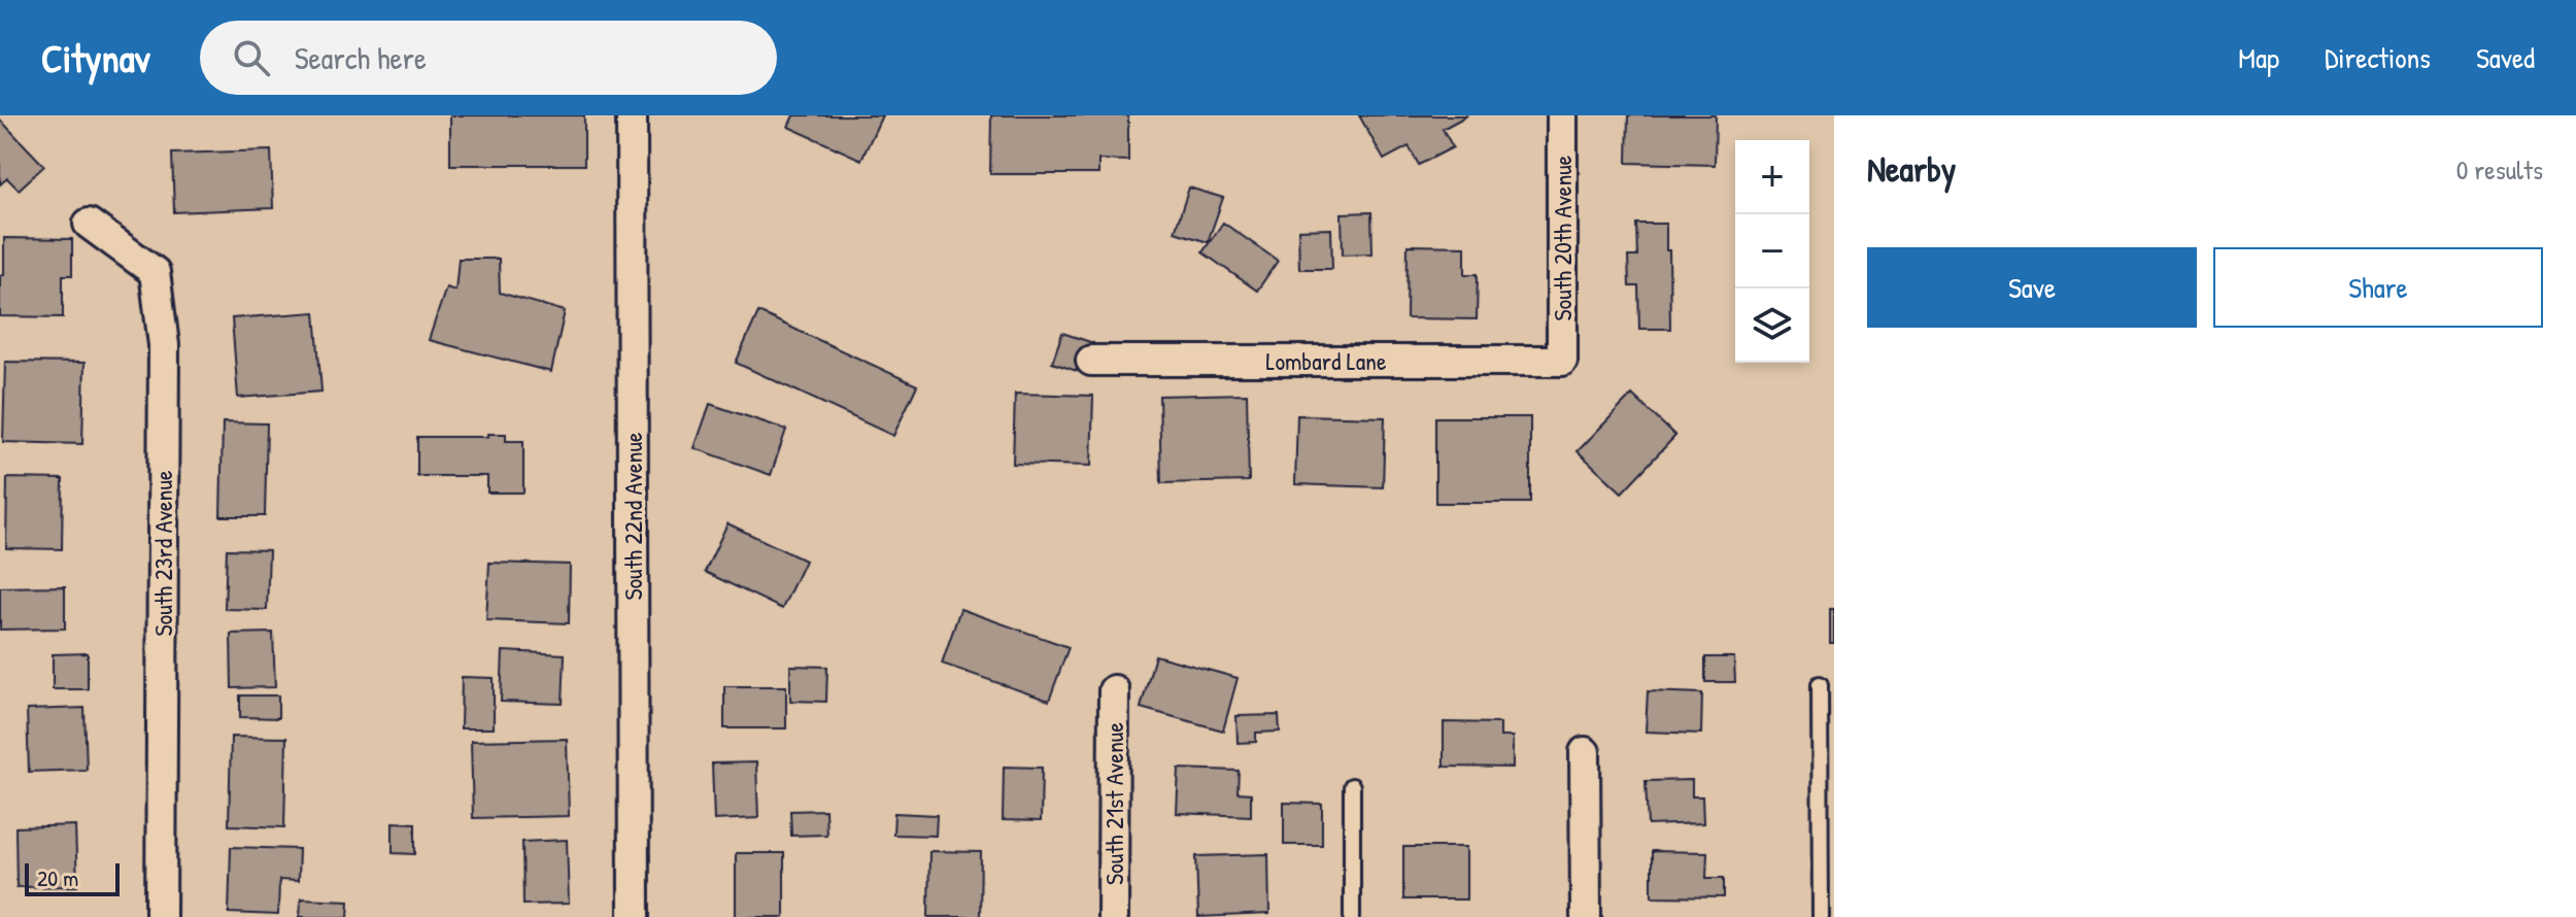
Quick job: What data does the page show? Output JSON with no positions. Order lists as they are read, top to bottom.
{
  "streets": {
    "street": [
      "South 20th Avenue",
      "Lombard Lane",
      "South 22nd Avenue",
      "South 23rd Avenue",
      "South 21st Avenue"
    ]
  },
  "crossings": [
    ["South 20th Avenue", "Lombard Lane"]
  ],
  "scale_bar": "20 m",
  "page": {
    "header": "Citynav",
    "search": "Search here",
    "nav": ["Map", "Directions", "Saved"],
    "heading": ["Nearby", "0 results"],
    "map_buttons": ["+", "−"],
    "buttons": ["Save", "Share"],
    "scale": "20 m"
  }
}
